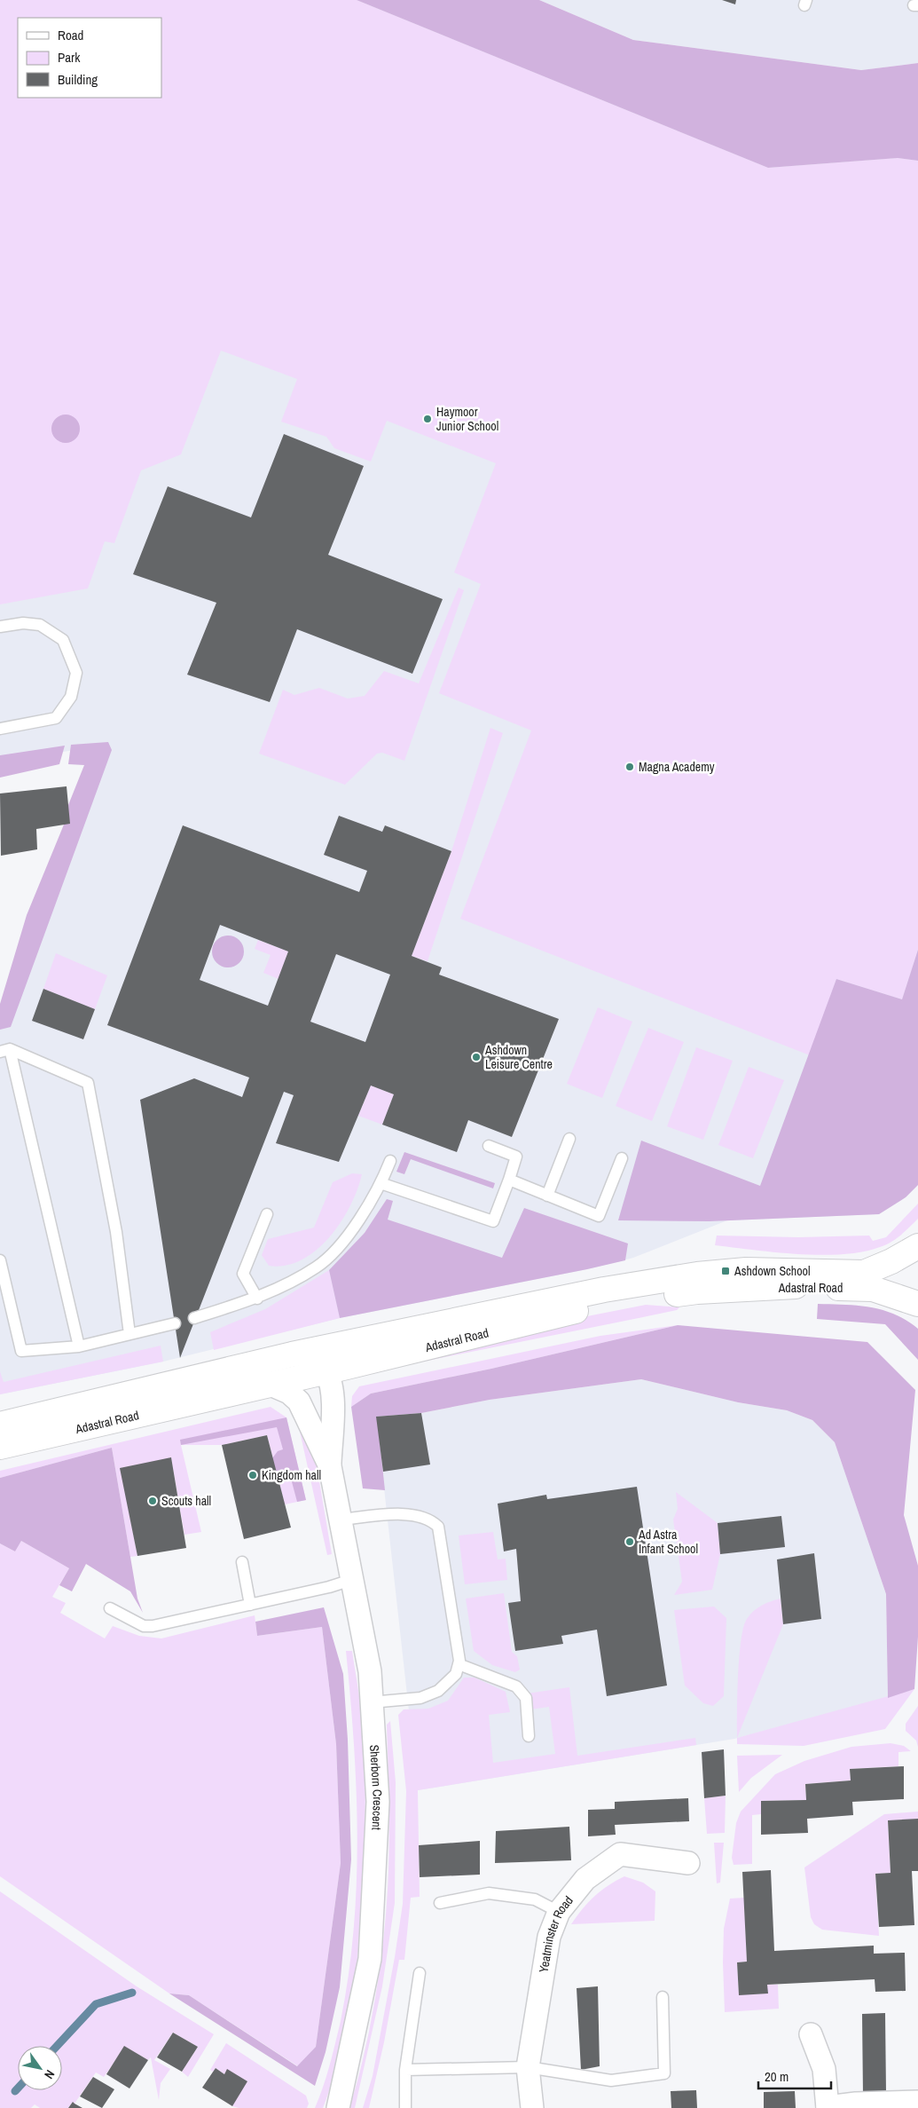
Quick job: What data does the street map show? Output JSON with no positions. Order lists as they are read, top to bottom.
{
  "streets": {
    "street": ["Adastral Road", "Sherborn Crescent", "Yeatminster Road"]
  },
  "crossings": [
    ["Adastral Road", "Sherborn Crescent"]
  ],
  "places": {
    "other": [
      "Haymoor Junior School",
      "Magna Academy",
      "Ashdown Leisure Centre",
      "Kingdom hall",
      "Scouts hall",
      "Ad Astra Infant School"
    ],
    "transit": ["Ashdown School"]
  },
  "legend": ["Road", "Park", "Building"],
  "scale_bar": "20 m",
  "north": "bottom right"
}
